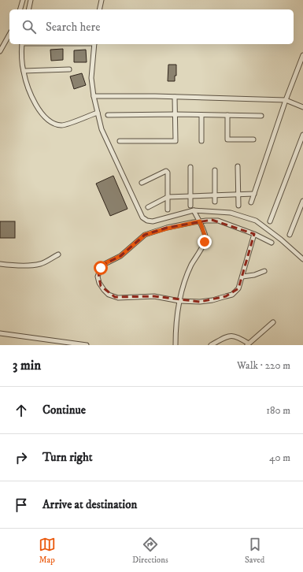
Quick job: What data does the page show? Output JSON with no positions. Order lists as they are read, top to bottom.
{
  "page": {
    "search": "Search here",
    "heading": ["3 min", "Walk · 220 m"],
    "list": [
      ["Continue", "180 m"],
      ["Turn right", "40 m"],
      "Arrive at destination"
    ],
    "nav": ["Map", "Directions", "Saved"]
  }
}
